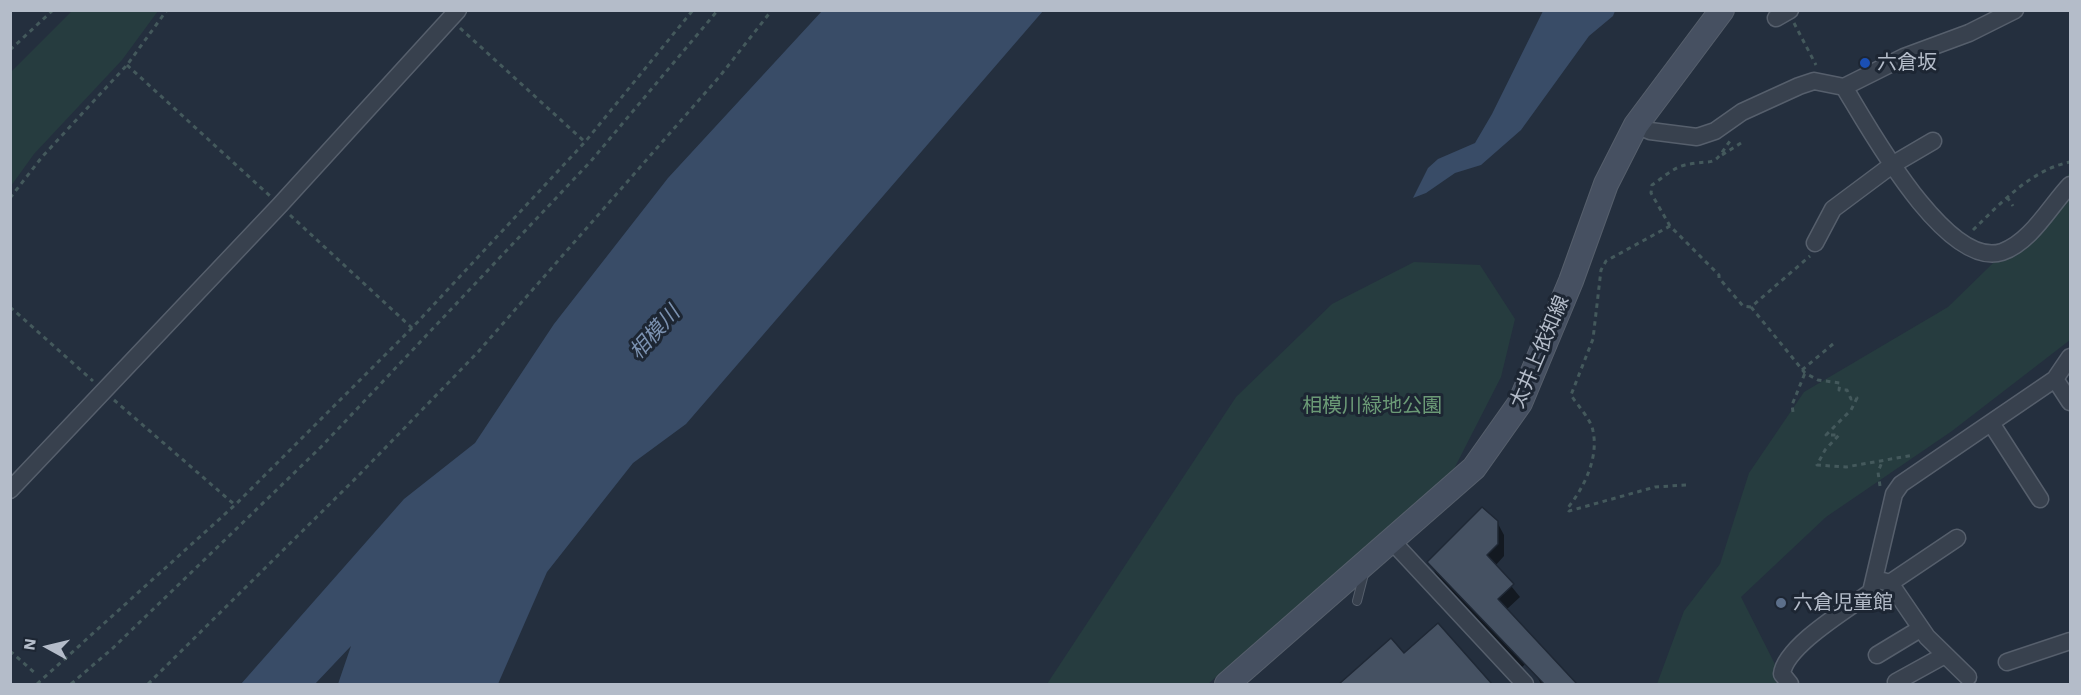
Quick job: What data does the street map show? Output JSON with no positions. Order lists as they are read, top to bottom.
{
  "streets": {
    "main road": ["太井上依知線"]
  },
  "water": ["相模川"],
  "parks": ["相模川緑地公園"],
  "places": ["六倉坂", "六倉児童館"],
  "north": "left"
}
